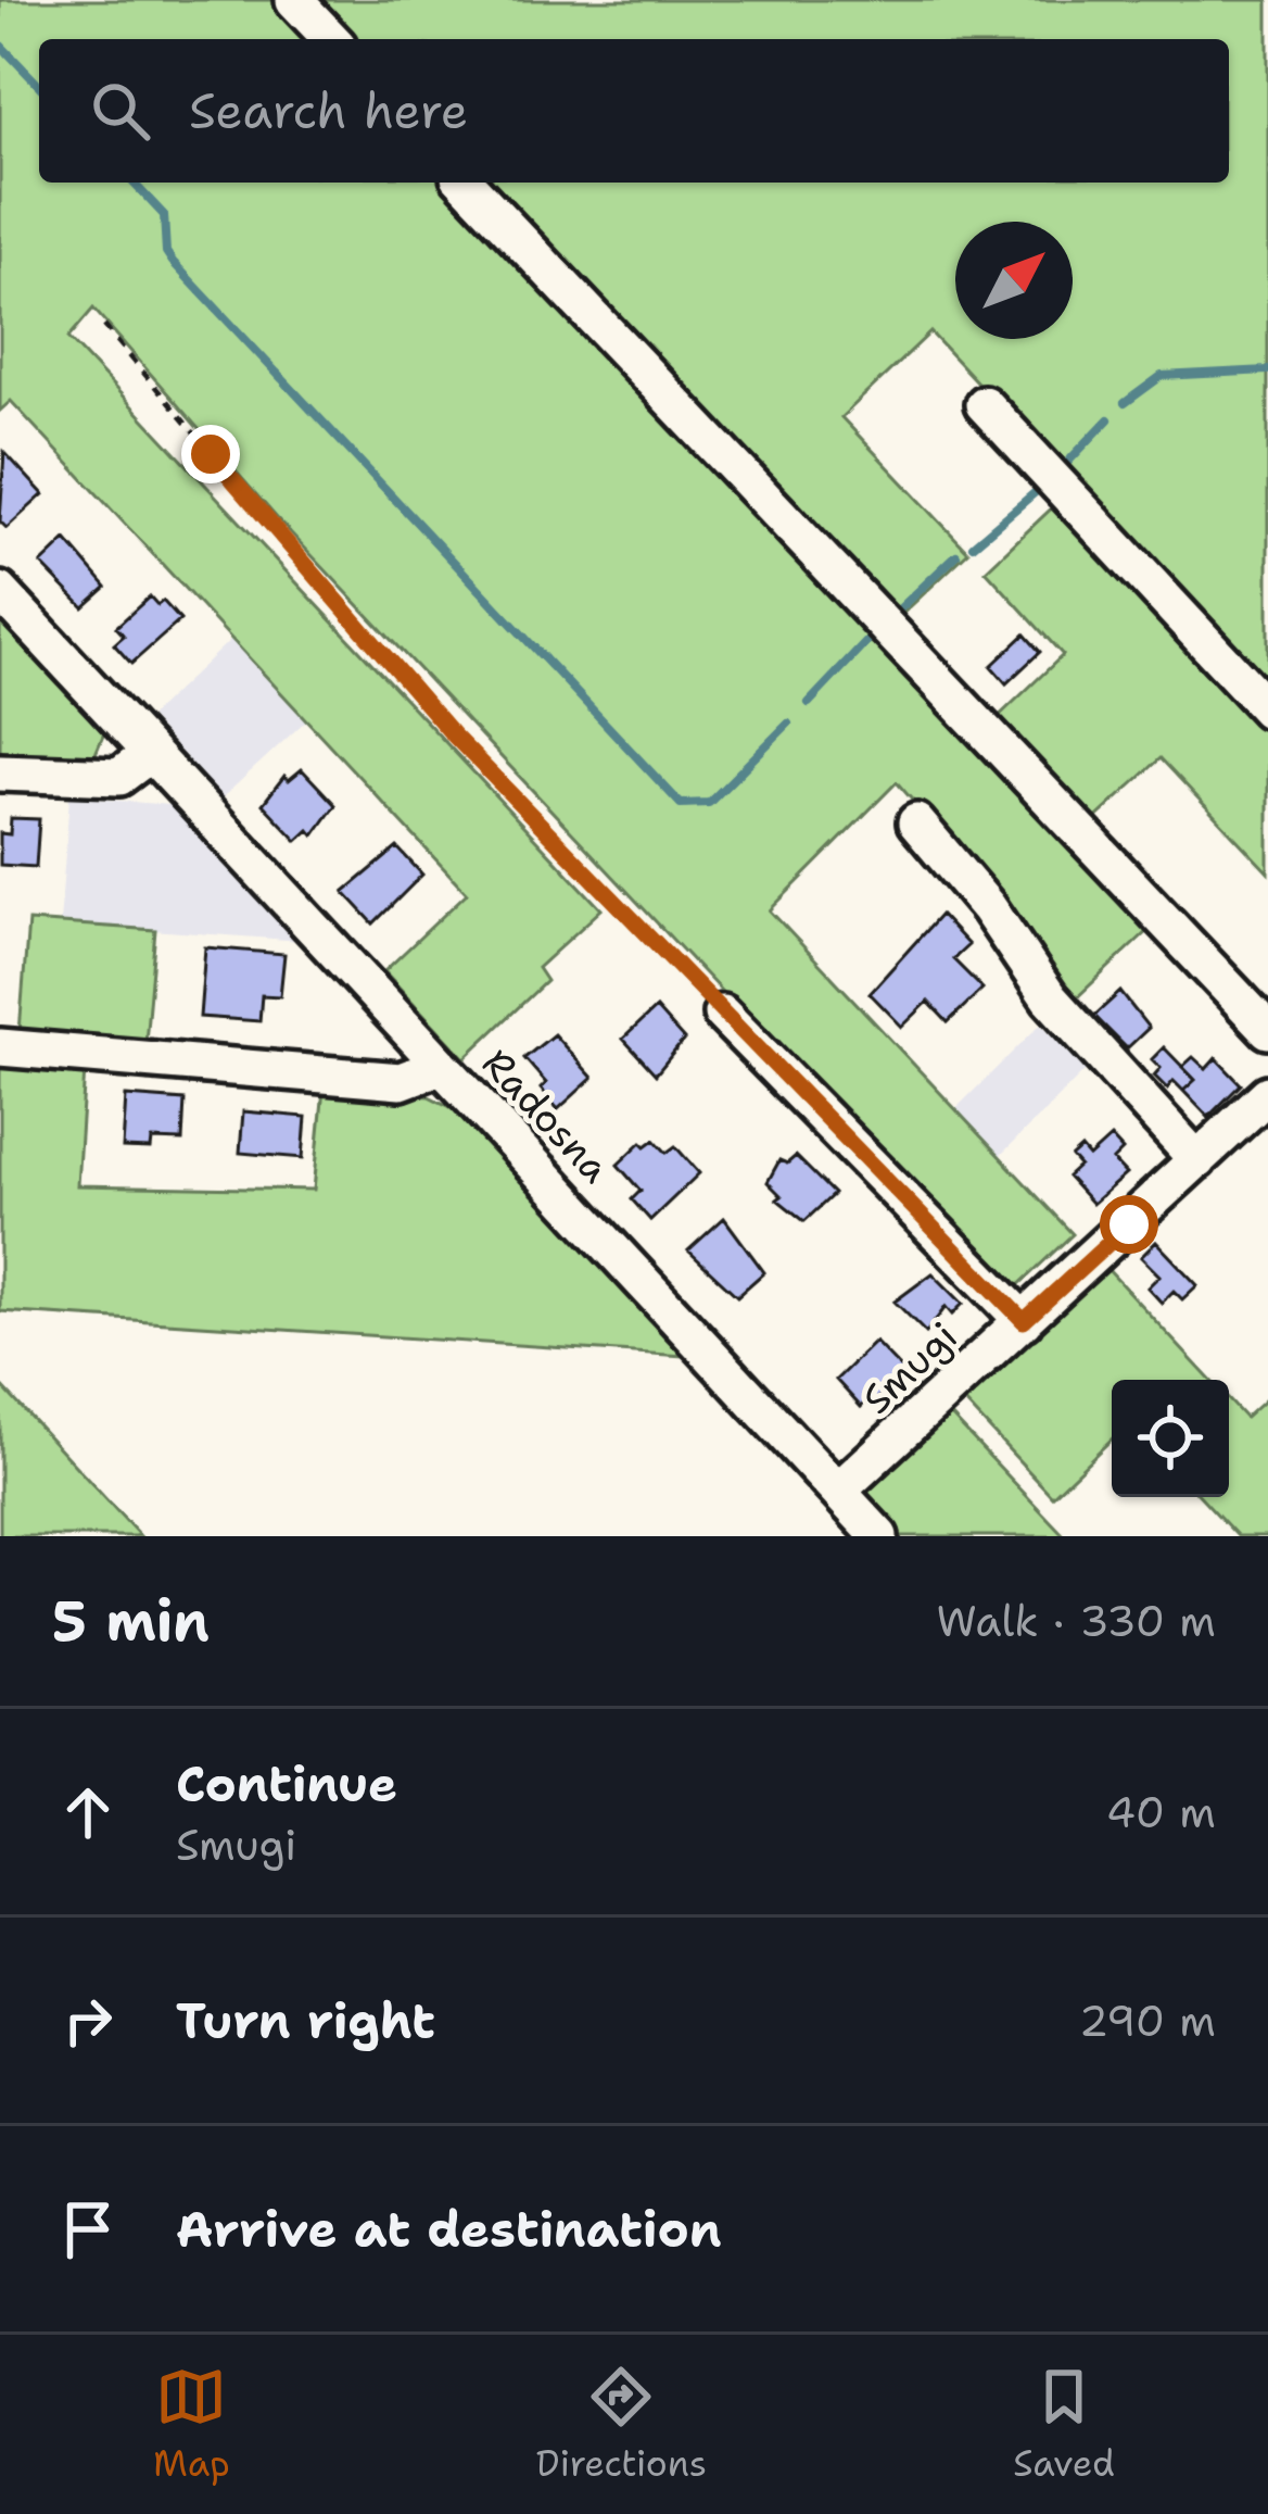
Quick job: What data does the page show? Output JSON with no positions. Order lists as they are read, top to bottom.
{
  "streets": {
    "street": ["Radosna", "Smugi"]
  },
  "crossings": [
    ["Radosna", "Smugi"]
  ],
  "north": "top right",
  "page": {
    "search": "Search here",
    "heading": ["5 min", "Walk · 330 m"],
    "list": [
      ["Continue", "Smugi", "40 m"],
      ["Turn right", "290 m"],
      "Arrive at destination"
    ],
    "nav": ["Map", "Directions", "Saved"]
  }
}
